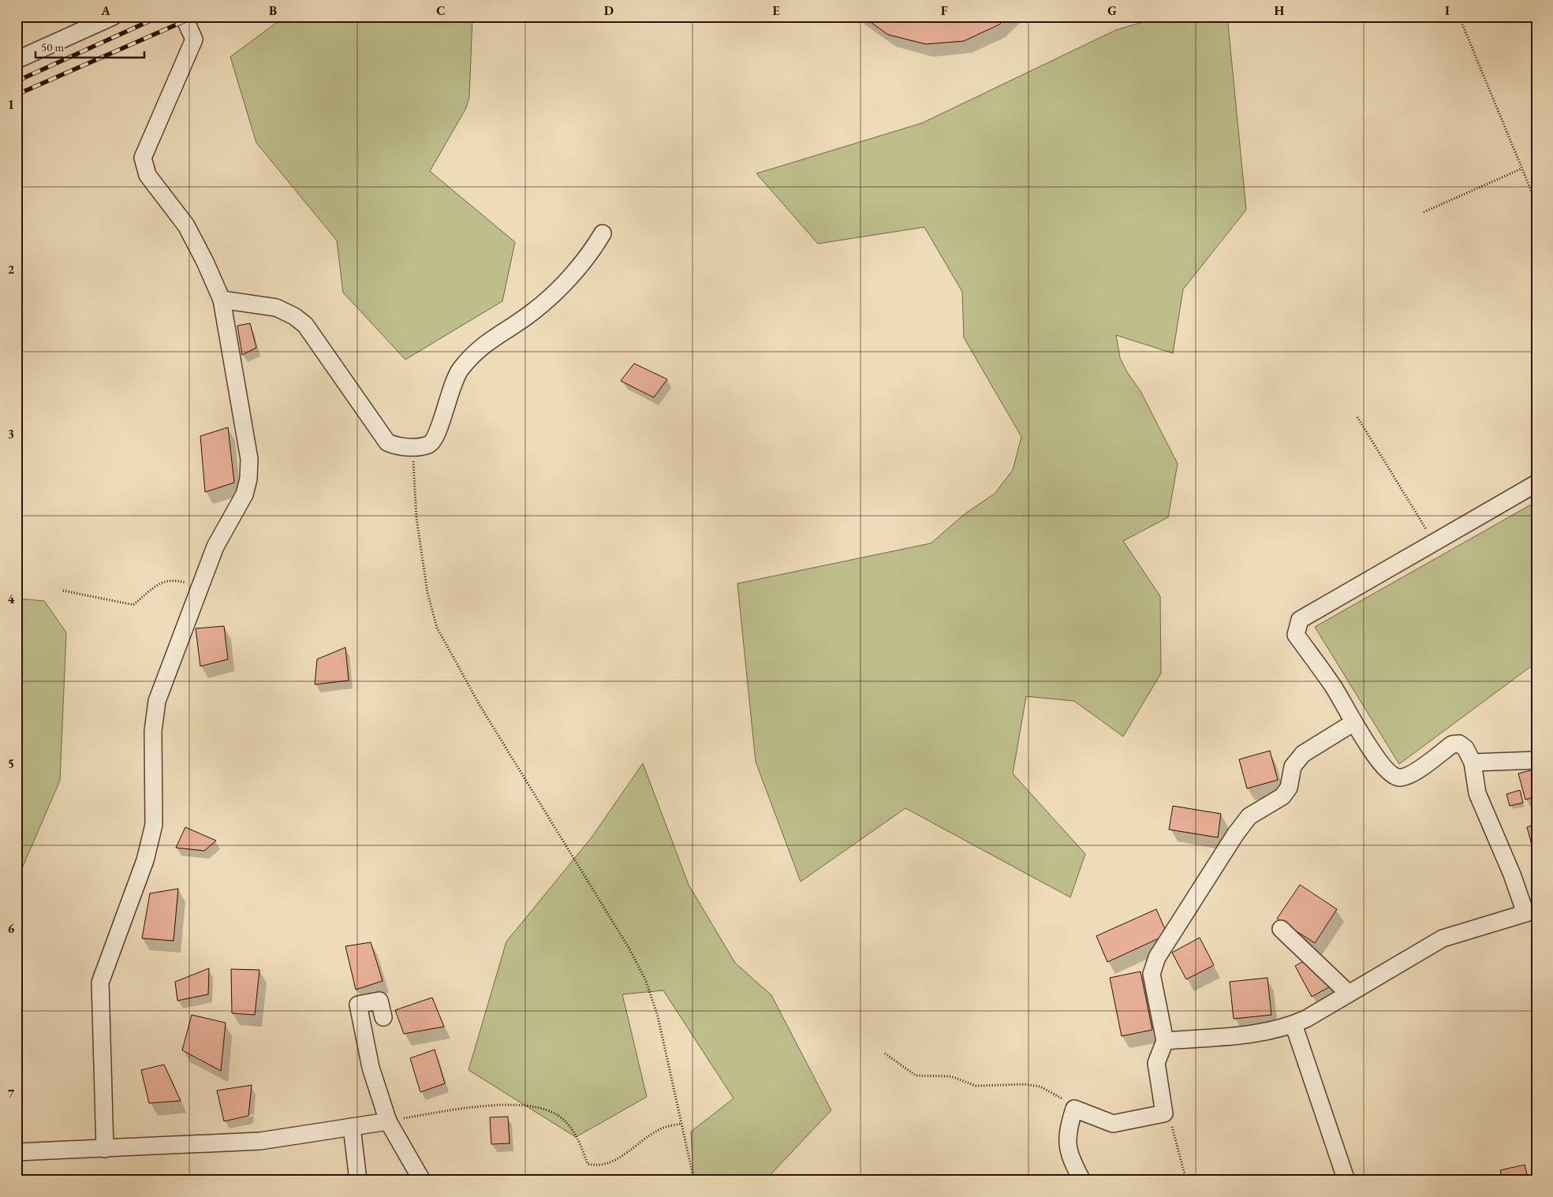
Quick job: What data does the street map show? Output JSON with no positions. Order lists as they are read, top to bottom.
{
  "scale_bar": "50 m",
  "grid": {
    "columns": [
      "A",
      "B",
      "C",
      "D",
      "E",
      "F",
      "G",
      "H",
      "I"
    ],
    "rows": [
      "1",
      "2",
      "3",
      "4",
      "5",
      "6",
      "7"
    ]
  }
}
